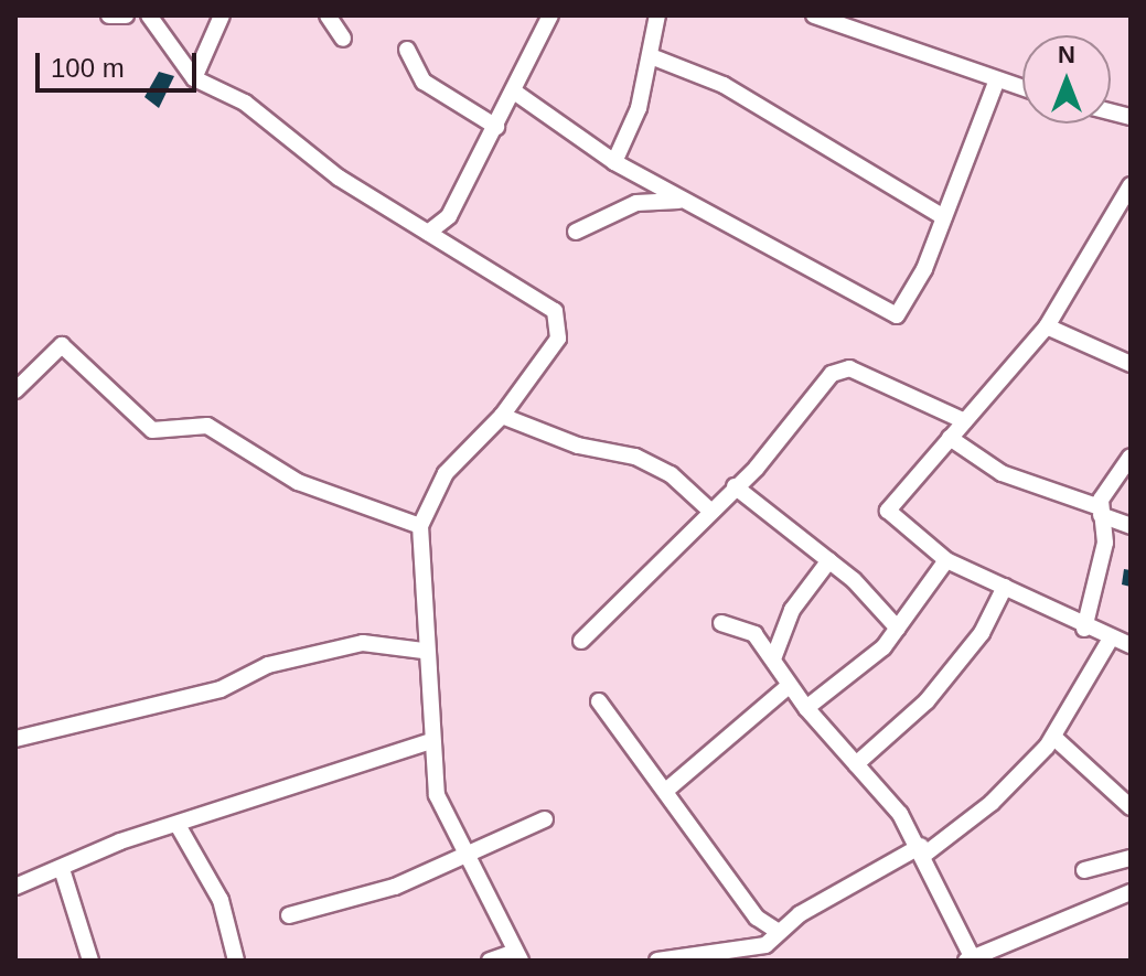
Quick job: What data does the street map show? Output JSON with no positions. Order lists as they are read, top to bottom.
{
  "scale_bar": "100 m",
  "north": "top"
}
